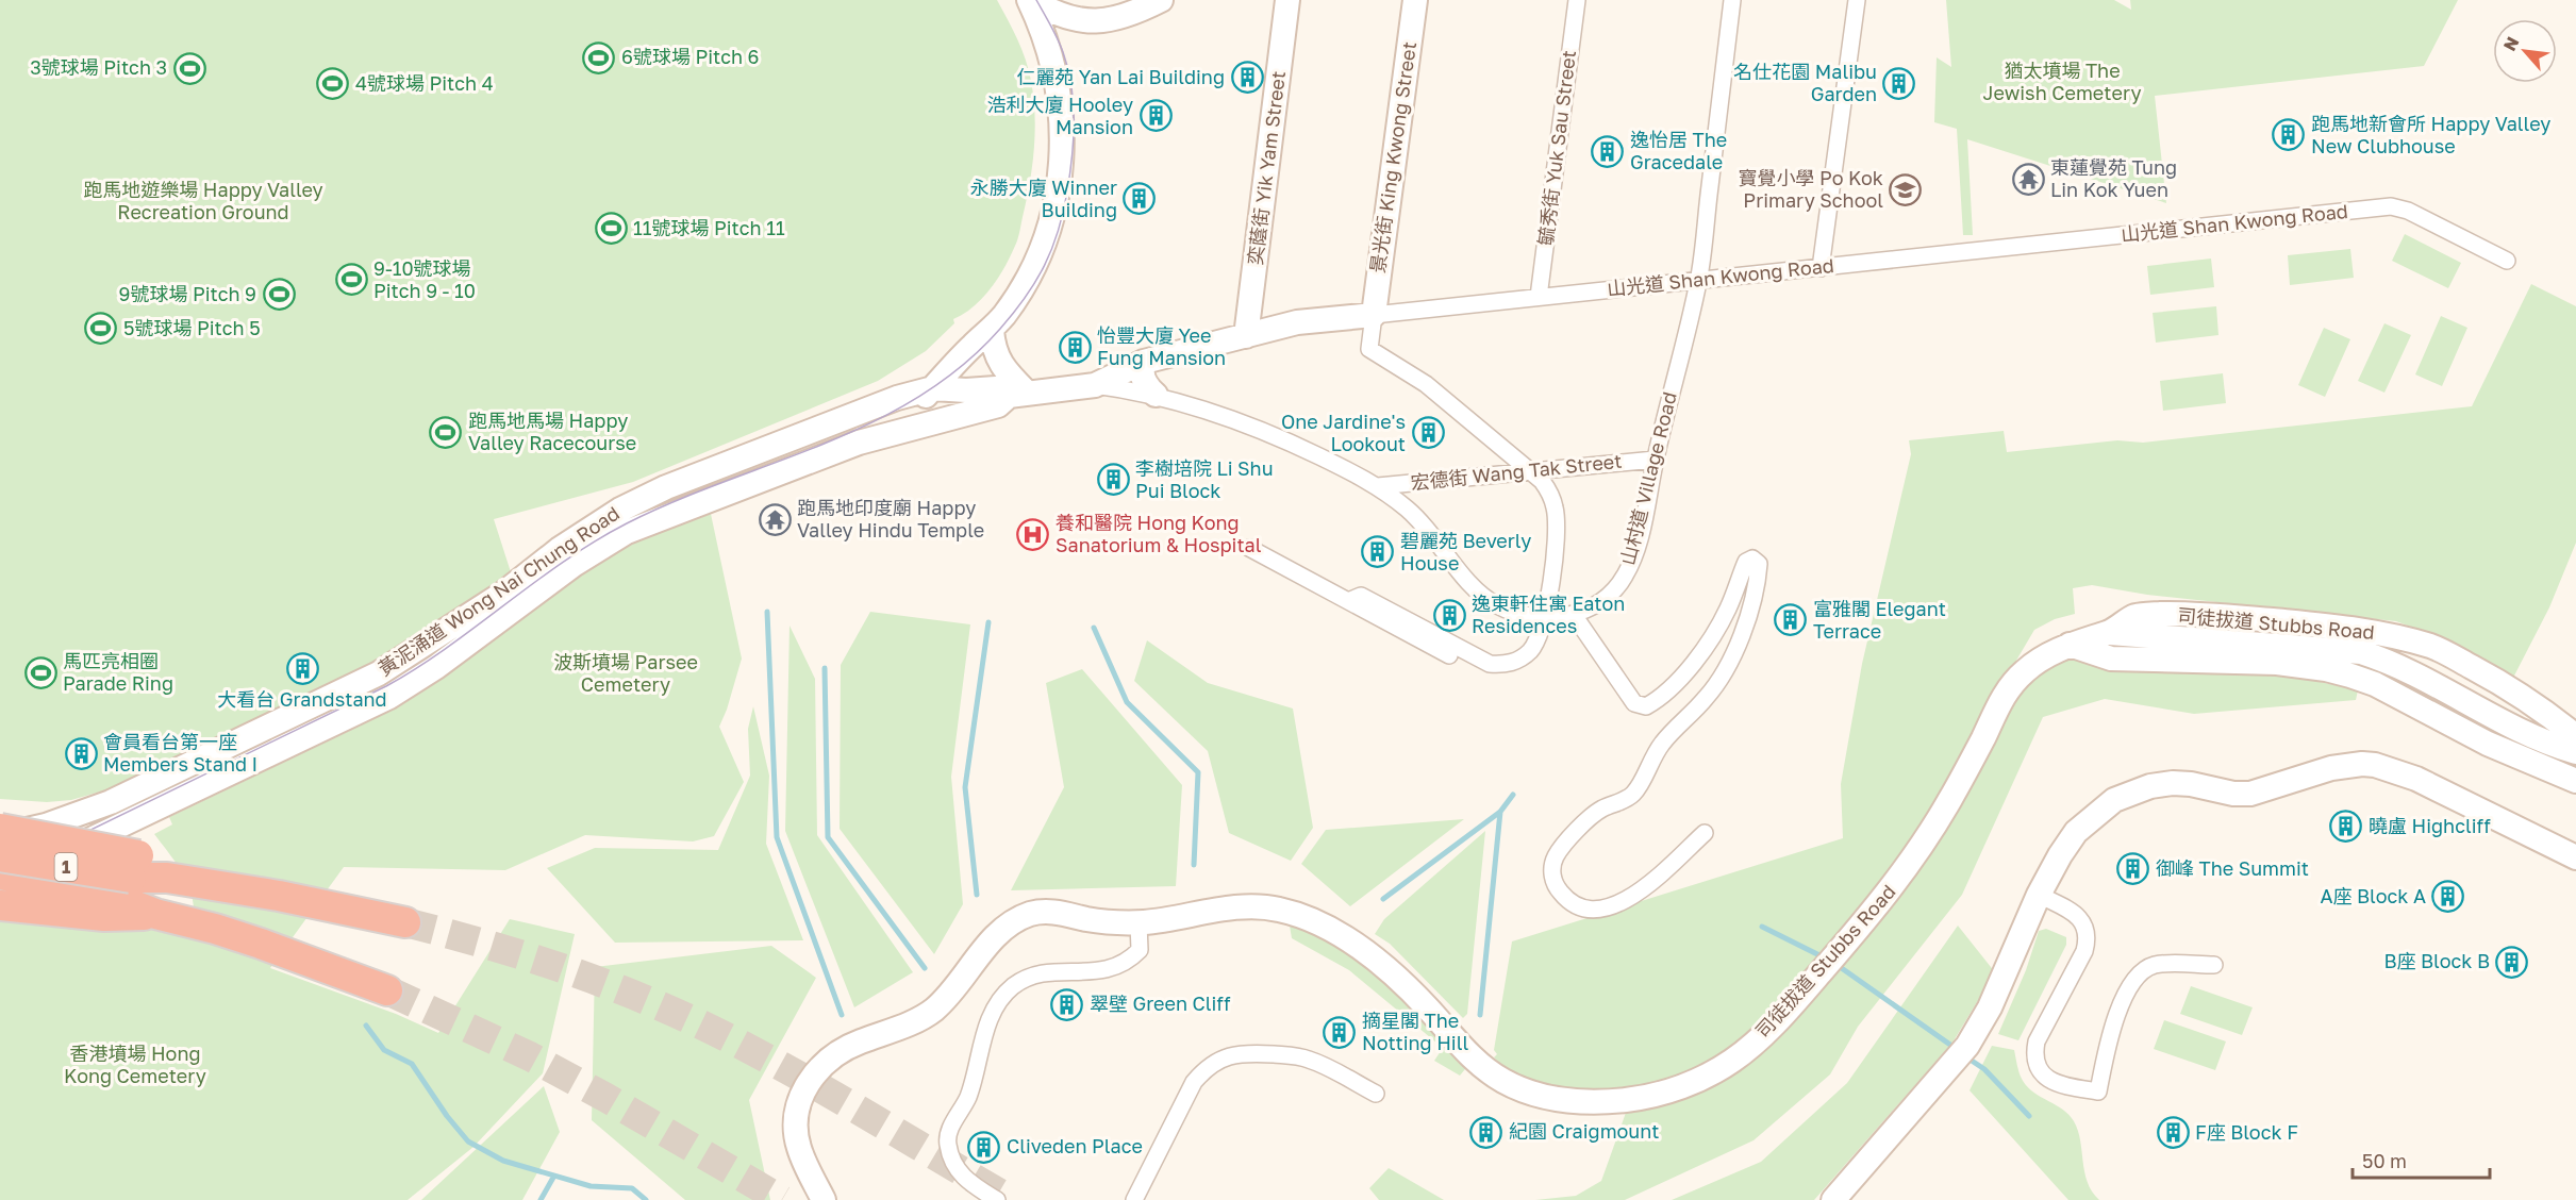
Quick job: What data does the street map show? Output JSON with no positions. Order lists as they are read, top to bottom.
{
  "streets": {
    "highway": ["1"],
    "main road": [
      "景光街 King Kwong Street",
      "奕蔭街 Yik Yam Street",
      "山光道 Shan Kwong Road",
      "黃泥涌道 Wong Nai Chung Road",
      "司徒拔道 Stubbs Road"
    ],
    "street": ["毓秀街 Yuk Sau Street", "宏德街 Wang Tak Street", "山村道 Village Road"]
  },
  "crossings": [
    ["毓秀街 Yuk Sau Street", "山光道 Shan Kwong Road"],
    ["景光街 King Kwong Street", "山光道 Shan Kwong Road"],
    ["奕蔭街 Yik Yam Street", "山光道 Shan Kwong Road"],
    ["山光道 Shan Kwong Road", "山村道 Village Road"],
    ["山光道 Shan Kwong Road", "黃泥涌道 Wong Nai Chung Road"],
    ["宏德街 Wang Tak Street", "山村道 Village Road"],
    ["黃泥涌道 Wong Nai Chung Road", "1"]
  ],
  "parks": [
    "猶太墳場 The Jewish Cemetery",
    "跑馬地遊樂場 Happy Valley Recreation Ground",
    "波斯墳場 Parsee Cemetery",
    "香港墳場 Hong Kong Cemetery"
  ],
  "places": {
    "sports": [
      "6號球場 Pitch 6",
      "3號球場 Pitch 3",
      "4號球場 Pitch 4",
      "11號球場 Pitch 11",
      "9-10號球場 Pitch 9 - 10",
      "9號球場 Pitch 9",
      "5號球場 Pitch 5",
      "跑馬地馬場 Happy Valley Racecourse",
      "馬匹亮相圈 Parade Ring"
    ],
    "building": [
      "仁麗苑 Yan Lai Building",
      "名仕花園 Malibu Garden",
      "浩利大廈 Hooley Mansion",
      "跑馬地新會所 Happy Valley New Clubhouse",
      "逸怡居 The Gracedale",
      "永勝大廈 Winner Building",
      "怡豐大廈 Yee Fung Mansion",
      "One Jardine's Lookout",
      "李樹培院 Li Shu Pui Block",
      "碧麗苑 Beverly House",
      "逸東軒住寓 Eaton Residences",
      "富雅閣 Elegant Terrace",
      "大看台 Grandstand",
      "會員看台第一座 Members Stand I",
      "曉盧 Highcliff",
      "御峰 The Summit",
      "A座 Block A",
      "B座 Block B",
      "翠壁 Green Cliff",
      "摘星閣 The Notting Hill",
      "紀園 Craigmount",
      "F座 Block F",
      "Cliveden Place"
    ],
    "temple": ["東蓮覺苑 Tung Lin Kok Yuen", "跑馬地印度廟 Happy Valley Hindu Temple"],
    "school or university": ["寶覺小學 Po Kok Primary School"],
    "hospital": ["養和醫院 Hong Kong Sanatorium & Hospital"]
  },
  "scale_bar": "50 m",
  "north": "top left"
}
